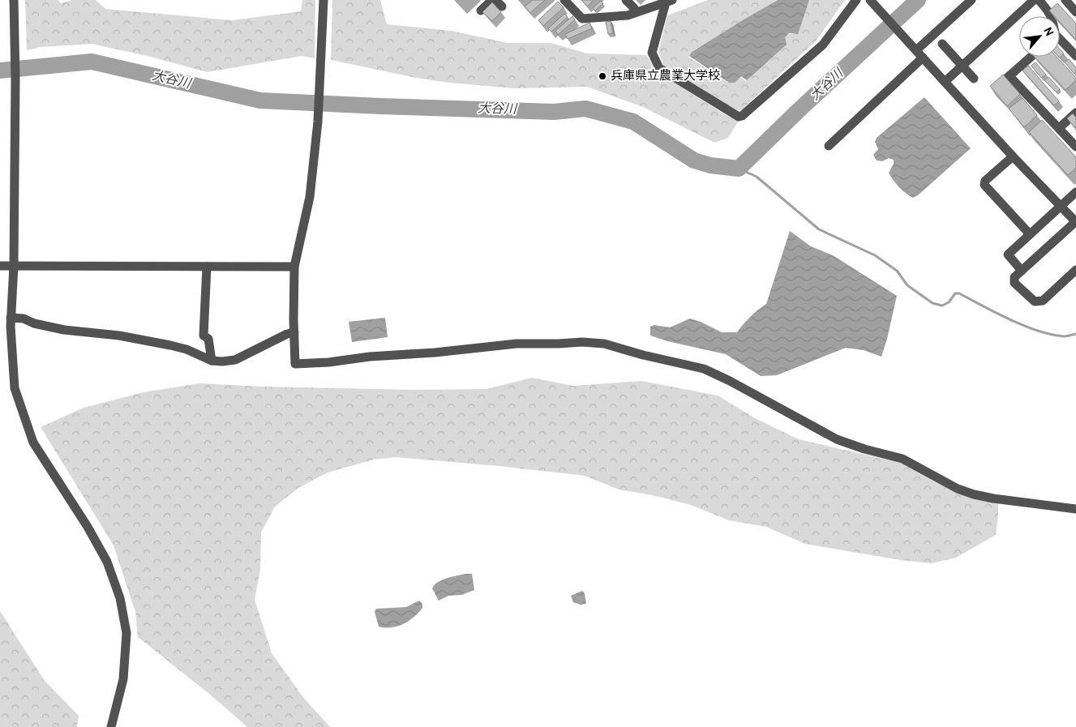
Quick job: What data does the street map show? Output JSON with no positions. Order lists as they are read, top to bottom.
{
  "water": ["大谷川"],
  "places": ["兵庫県立農業大学校"],
  "north": "top right"
}
